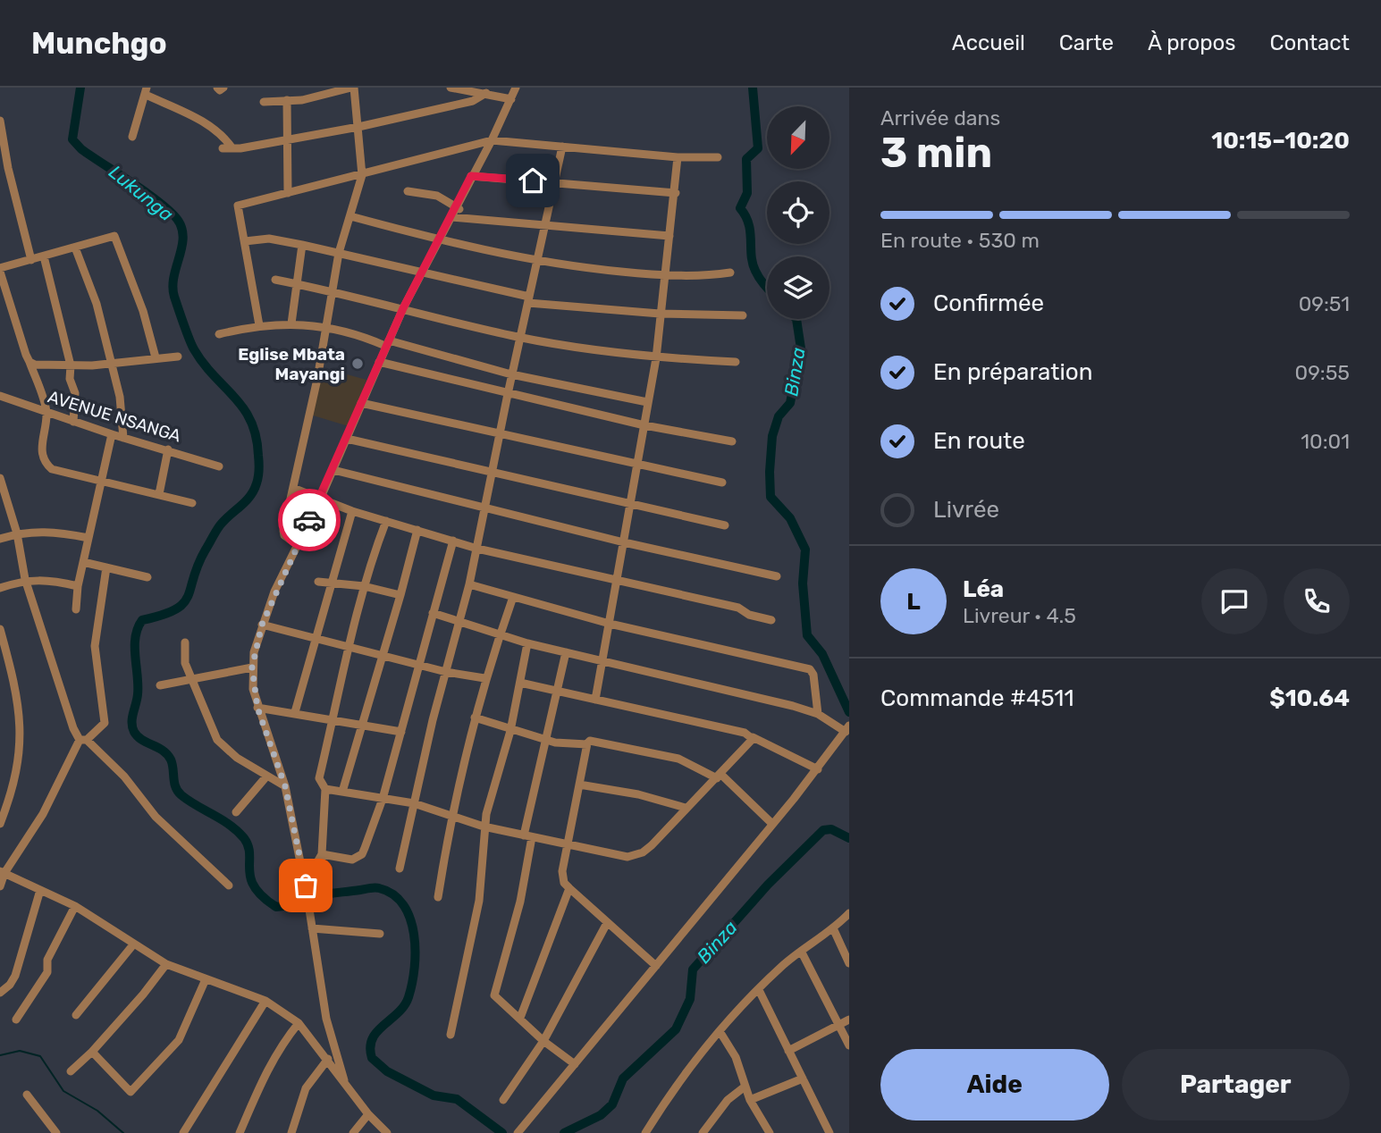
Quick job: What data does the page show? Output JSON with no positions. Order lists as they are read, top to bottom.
{
  "streets": {
    "street": ["AVENUE NSANGA"]
  },
  "water": ["Lukunga", "Binza"],
  "places": ["Eglise Mbata Mayangi"],
  "north": "bottom left",
  "page": {
    "header": "Munchgo",
    "nav": [
      "Accueil",
      "Carte",
      "À propos",
      "Contact"
    ],
    "heading": ["3 min", "Arrivée dans", "10:15–10:20"],
    "panel": [
      "Léa",
      "Livreur · 4.5",
      "Commande #4511",
      "$10.64"
    ],
    "bar": "En route · 530 m",
    "list": [
      ["Confirmée", "09:51"],
      ["En préparation", "09:55"],
      ["En route", "10:01"],
      "Livrée"
    ],
    "round": "L",
    "buttons": ["Aide", "Partager"]
  }
}
